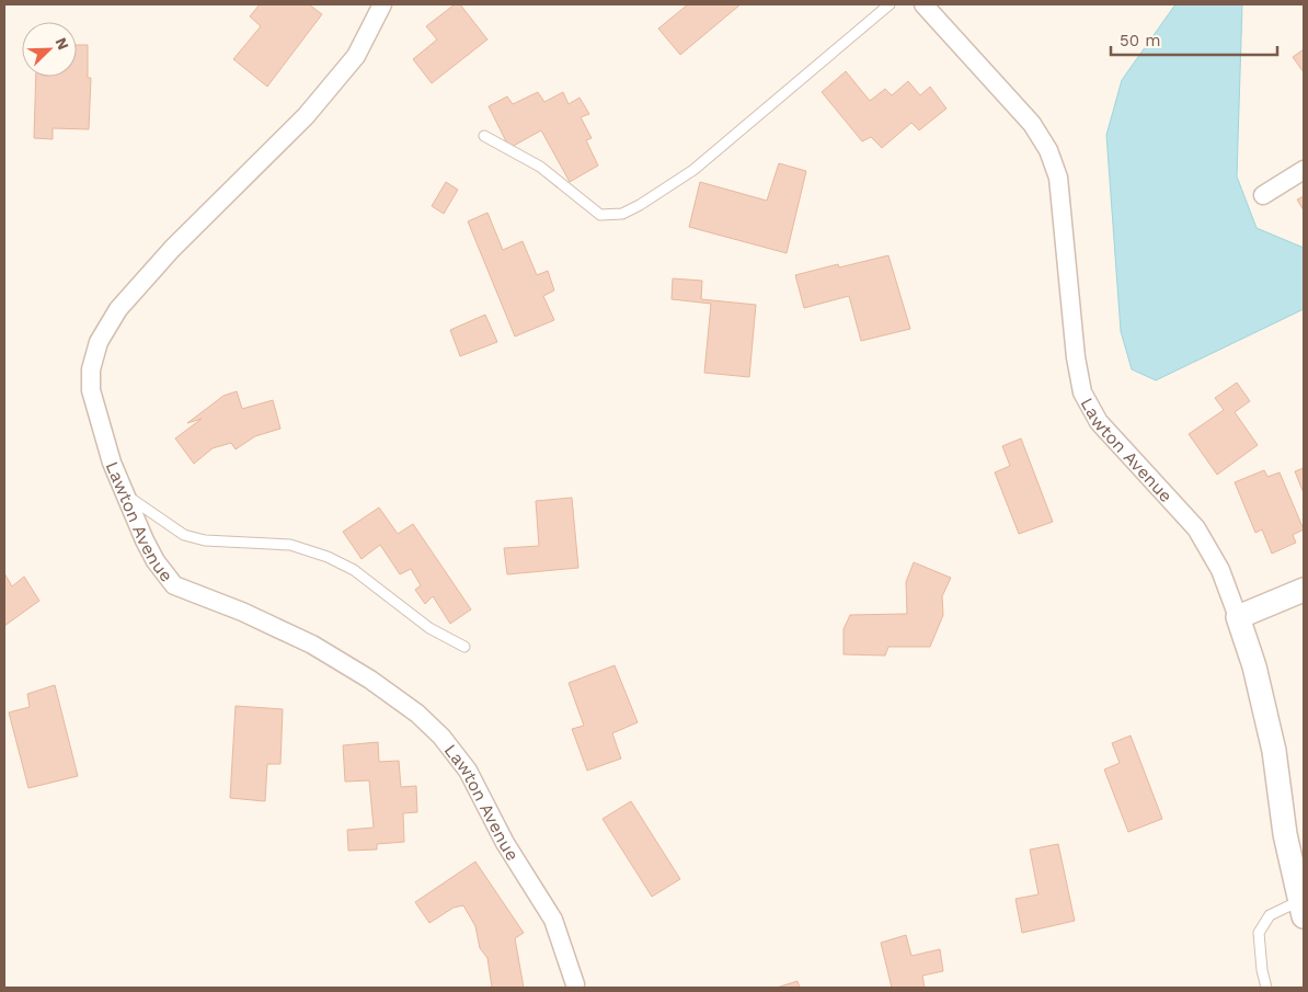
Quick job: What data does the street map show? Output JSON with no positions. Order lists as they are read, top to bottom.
{
  "streets": {
    "street": ["Lawton Avenue"]
  },
  "scale_bar": "50 m",
  "north": "top right"
}
